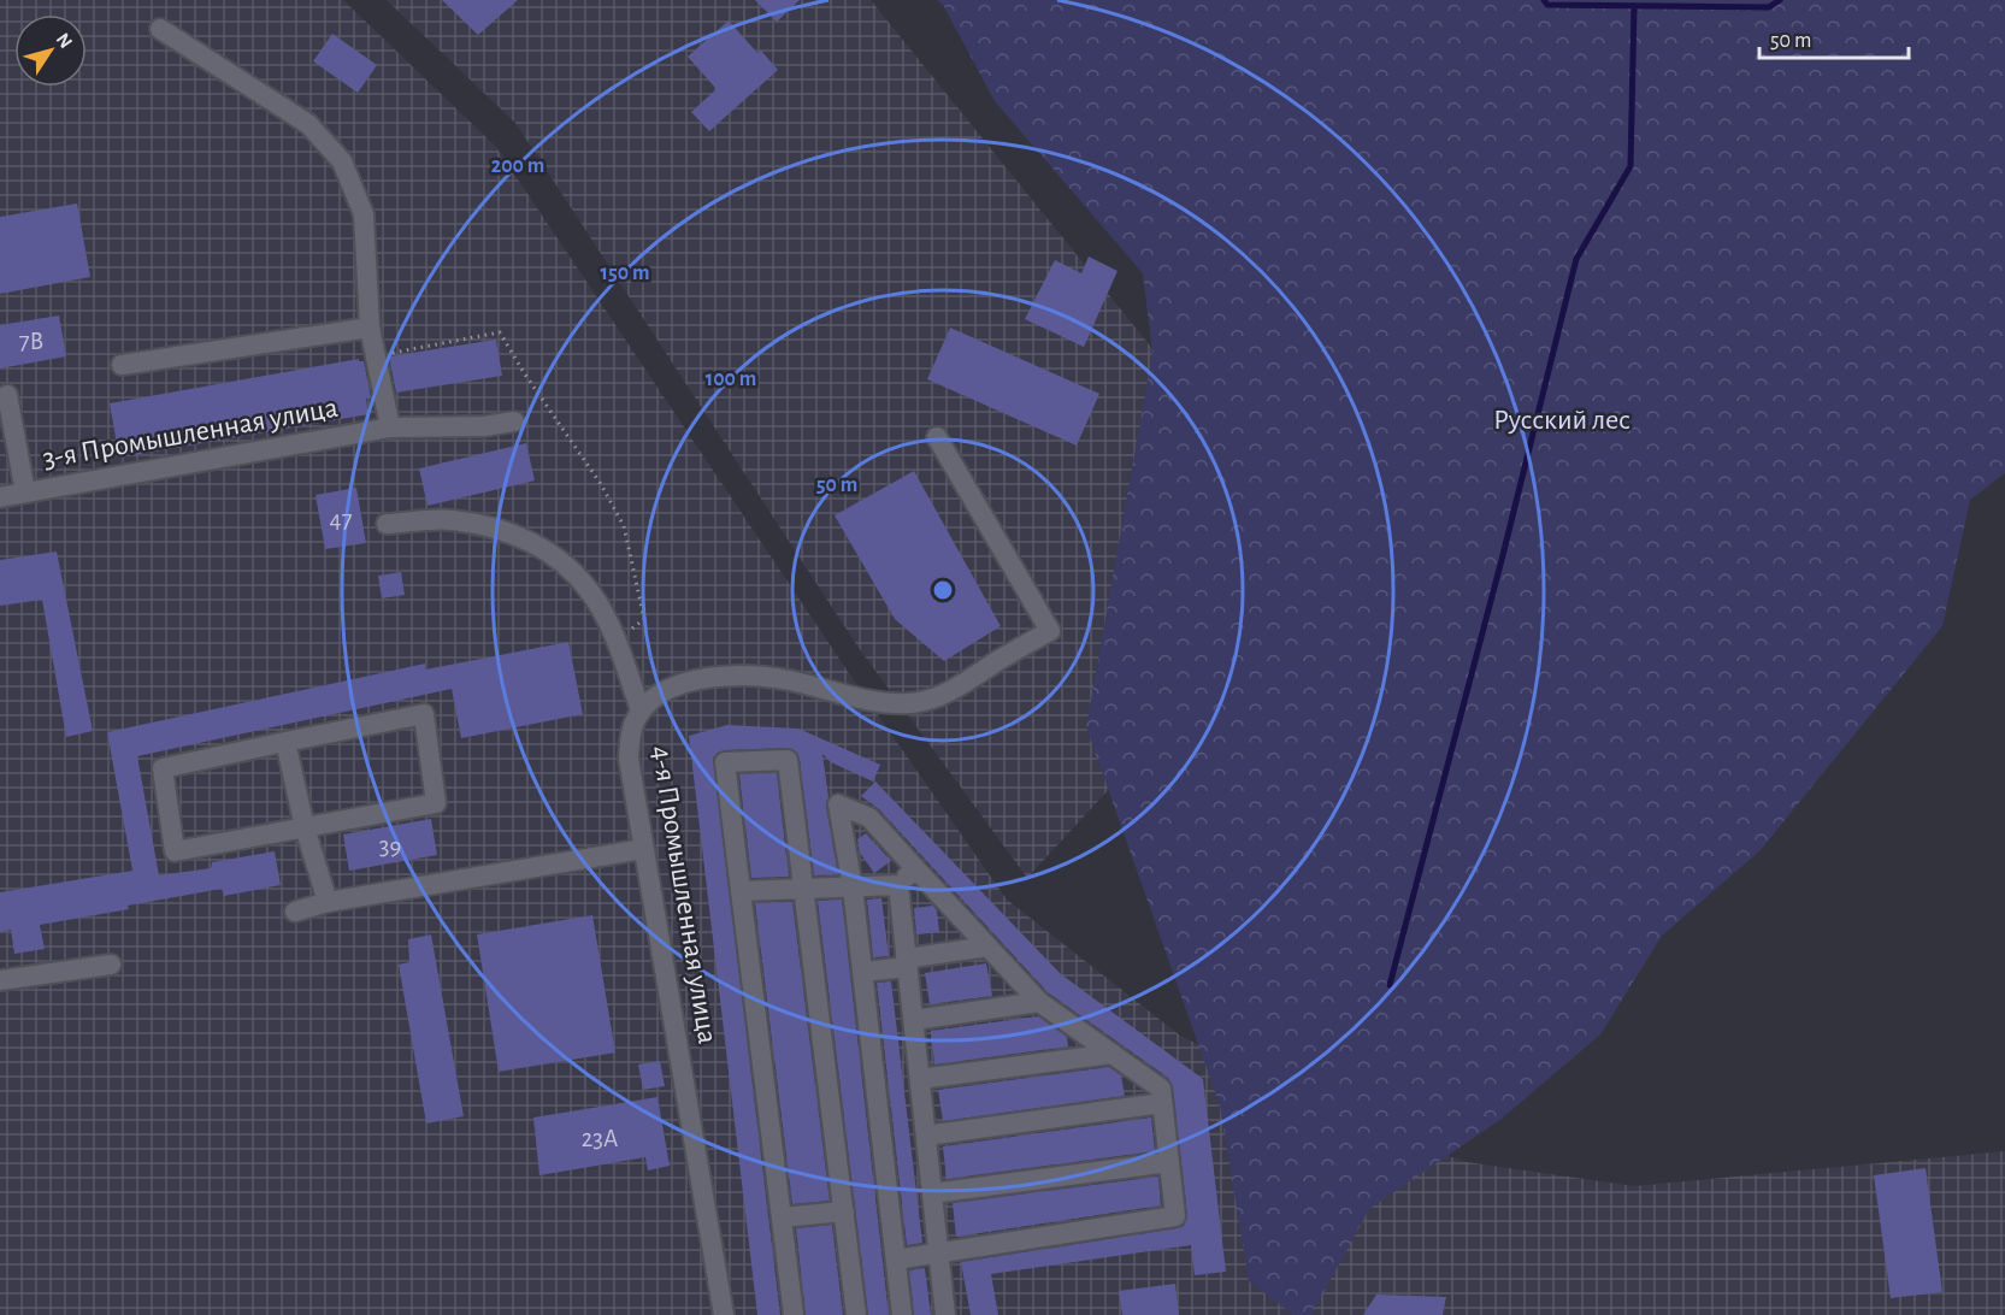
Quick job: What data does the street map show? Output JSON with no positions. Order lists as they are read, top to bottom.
{
  "streets": {
    "street": ["3-я Промышленная улица", "4-я Промышленная улица"]
  },
  "parks": ["Русский лес"],
  "house_numbers": [
    "7В",
    "47",
    "39",
    "23А"
  ],
  "scale_bar": "50 m",
  "north": "top right",
  "rings": [
    "200 m",
    "150 m",
    "100 m",
    "50 m"
  ]
}
